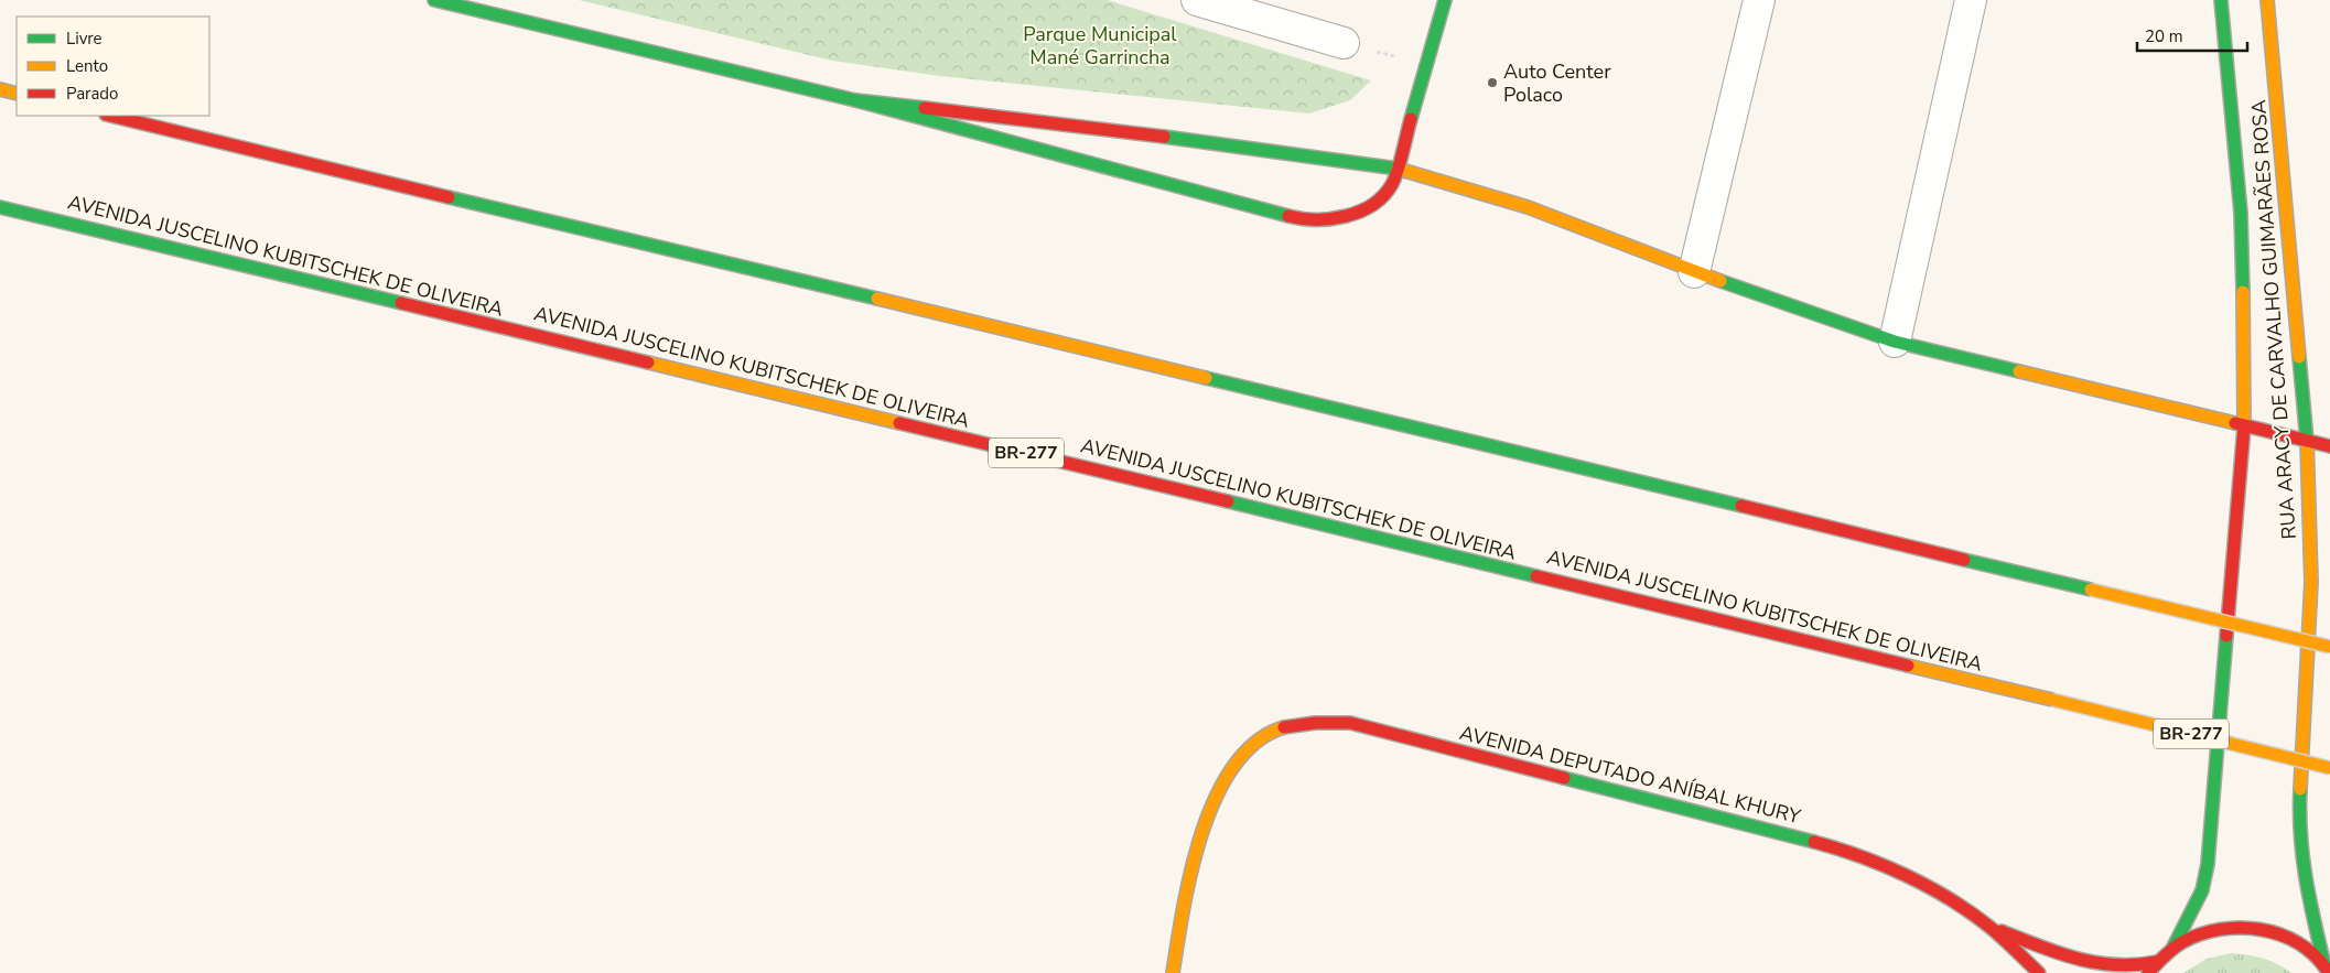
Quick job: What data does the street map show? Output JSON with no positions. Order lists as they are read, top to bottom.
{
  "streets": {
    "main road": [
      "AVENIDA JUSCELINO KUBITSCHEK DE OLIVEIRA",
      "RUA ARACY DE CARVALHO GUIMARÃES ROSA",
      "BR-277",
      "AVENIDA DEPUTADO ANÍBAL KHURY"
    ]
  },
  "parks": ["Parque Municipal Mané Garrincha"],
  "places": ["Auto Center Polaco"],
  "legend": ["Livre", "Lento", "Parado"],
  "scale_bar": "20 m"
}
